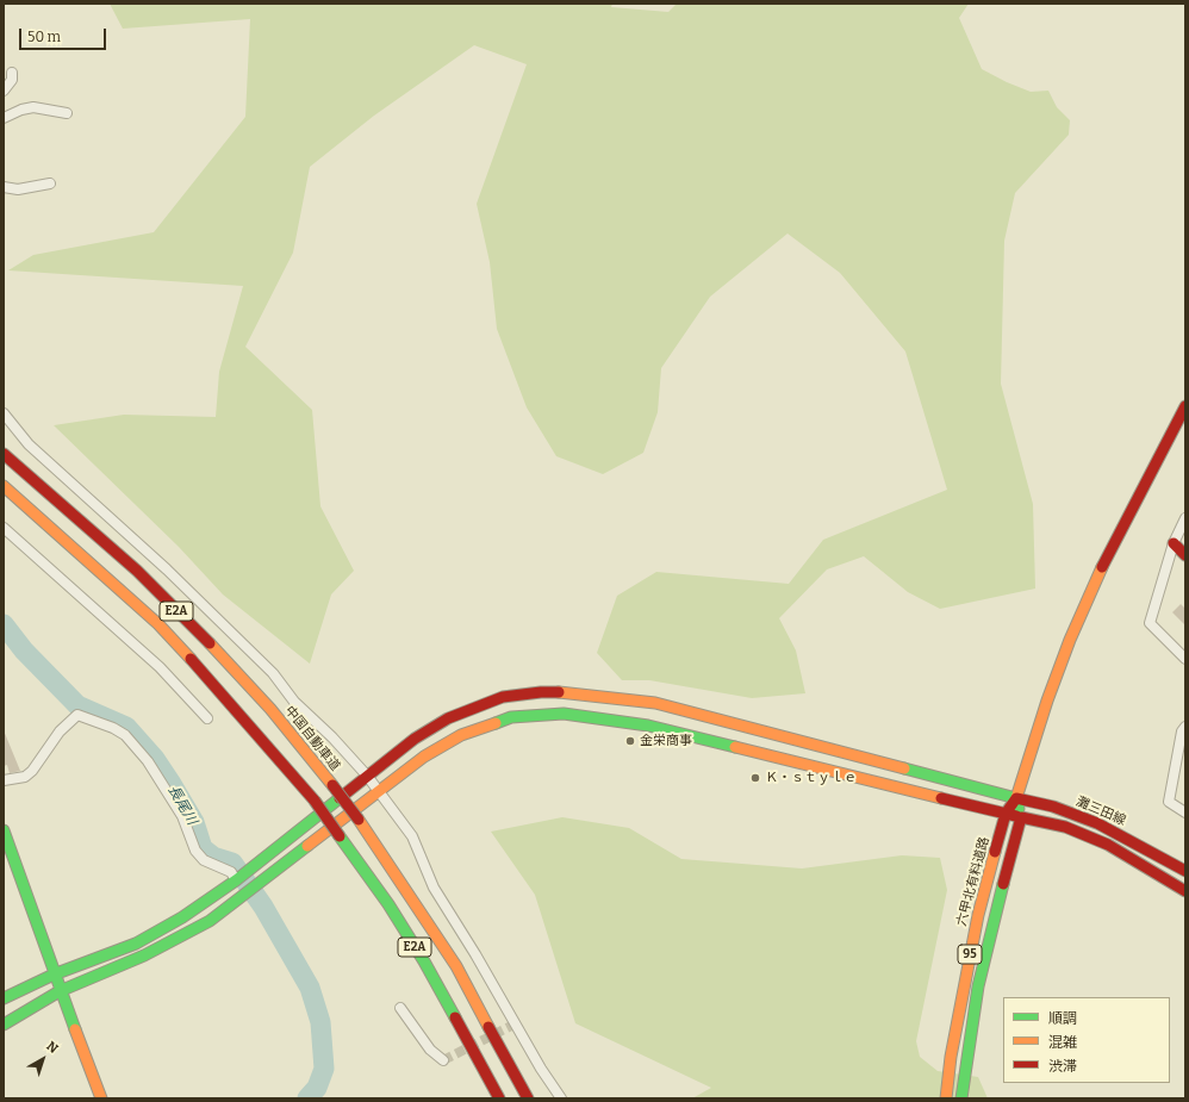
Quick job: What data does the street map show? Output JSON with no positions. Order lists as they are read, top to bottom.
{
  "streets": {
    "main road": [
      "E2A",
      "中国自動車道",
      "灘三田線",
      "六甲北有料道路",
      "95"
    ]
  },
  "crossings": [
    ["灘三田線", "六甲北有料道路"],
    ["灘三田線", "95"],
    ["六甲北有料道路", "95"]
  ],
  "water": ["長尾川"],
  "places": ["金栄商事", "Ｋ・ｓｔｙｌｅ"],
  "legend": ["順調", "混雑", "渋滞"],
  "scale_bar": "50 m",
  "north": "top right"
}
